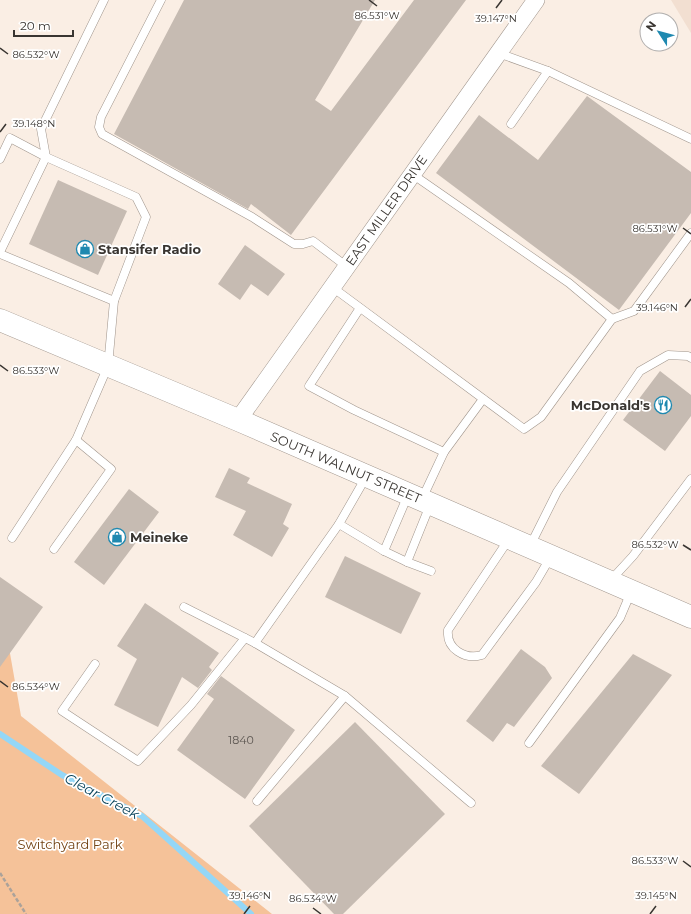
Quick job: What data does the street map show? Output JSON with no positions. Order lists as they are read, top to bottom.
{
  "streets": {
    "main road": ["SOUTH WALNUT STREET"],
    "street": ["EAST MILLER DRIVE"]
  },
  "crossings": [
    ["EAST MILLER DRIVE", "SOUTH WALNUT STREET"]
  ],
  "water": ["Clear Creek"],
  "parks": ["Switchyard Park"],
  "places": {
    "shop": ["Stansifer Radio", "Meineke"],
    "restaurant": ["McDonald's"]
  },
  "house_numbers": ["1840"],
  "scale_bar": "20 m",
  "north": "top left",
  "coordinates": [
    "86.531°W",
    "39.147°N",
    "86.532°W",
    "39.148°N",
    "39.146°N",
    "86.533°W",
    "86.534°W",
    "39.145°N"
  ]
}
